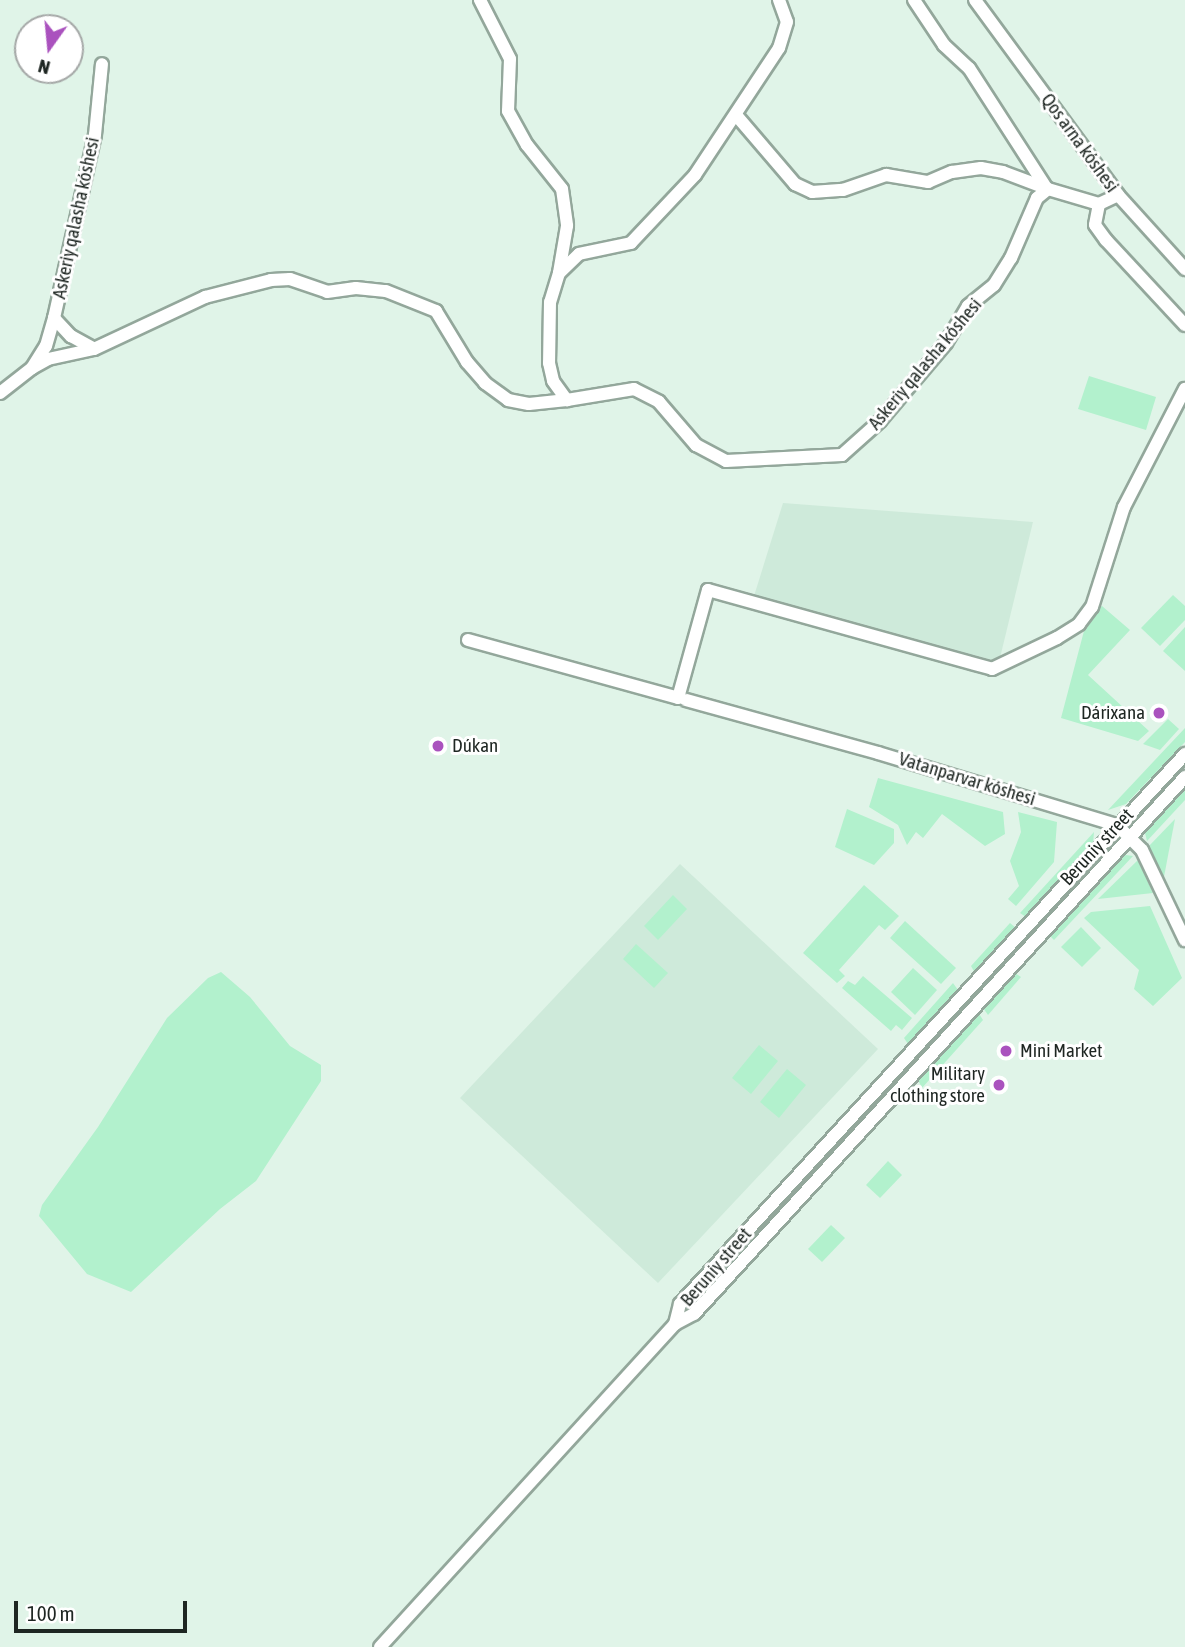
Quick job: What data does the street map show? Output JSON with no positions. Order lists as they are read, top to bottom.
{
  "streets": {
    "street": [
      "Qos arna kóshesi",
      "Askeriy qalasha kóshesi",
      "Vatanparvar kóshesi",
      "Beruniy street"
    ]
  },
  "crossings": [
    ["Vatanparvar kóshesi", "Beruniy street"]
  ],
  "places": [
    "Dárixana",
    "Dúkan",
    "Mini Market",
    "Military clothing store"
  ],
  "scale_bar": "100 m",
  "north": "bottom"
}
